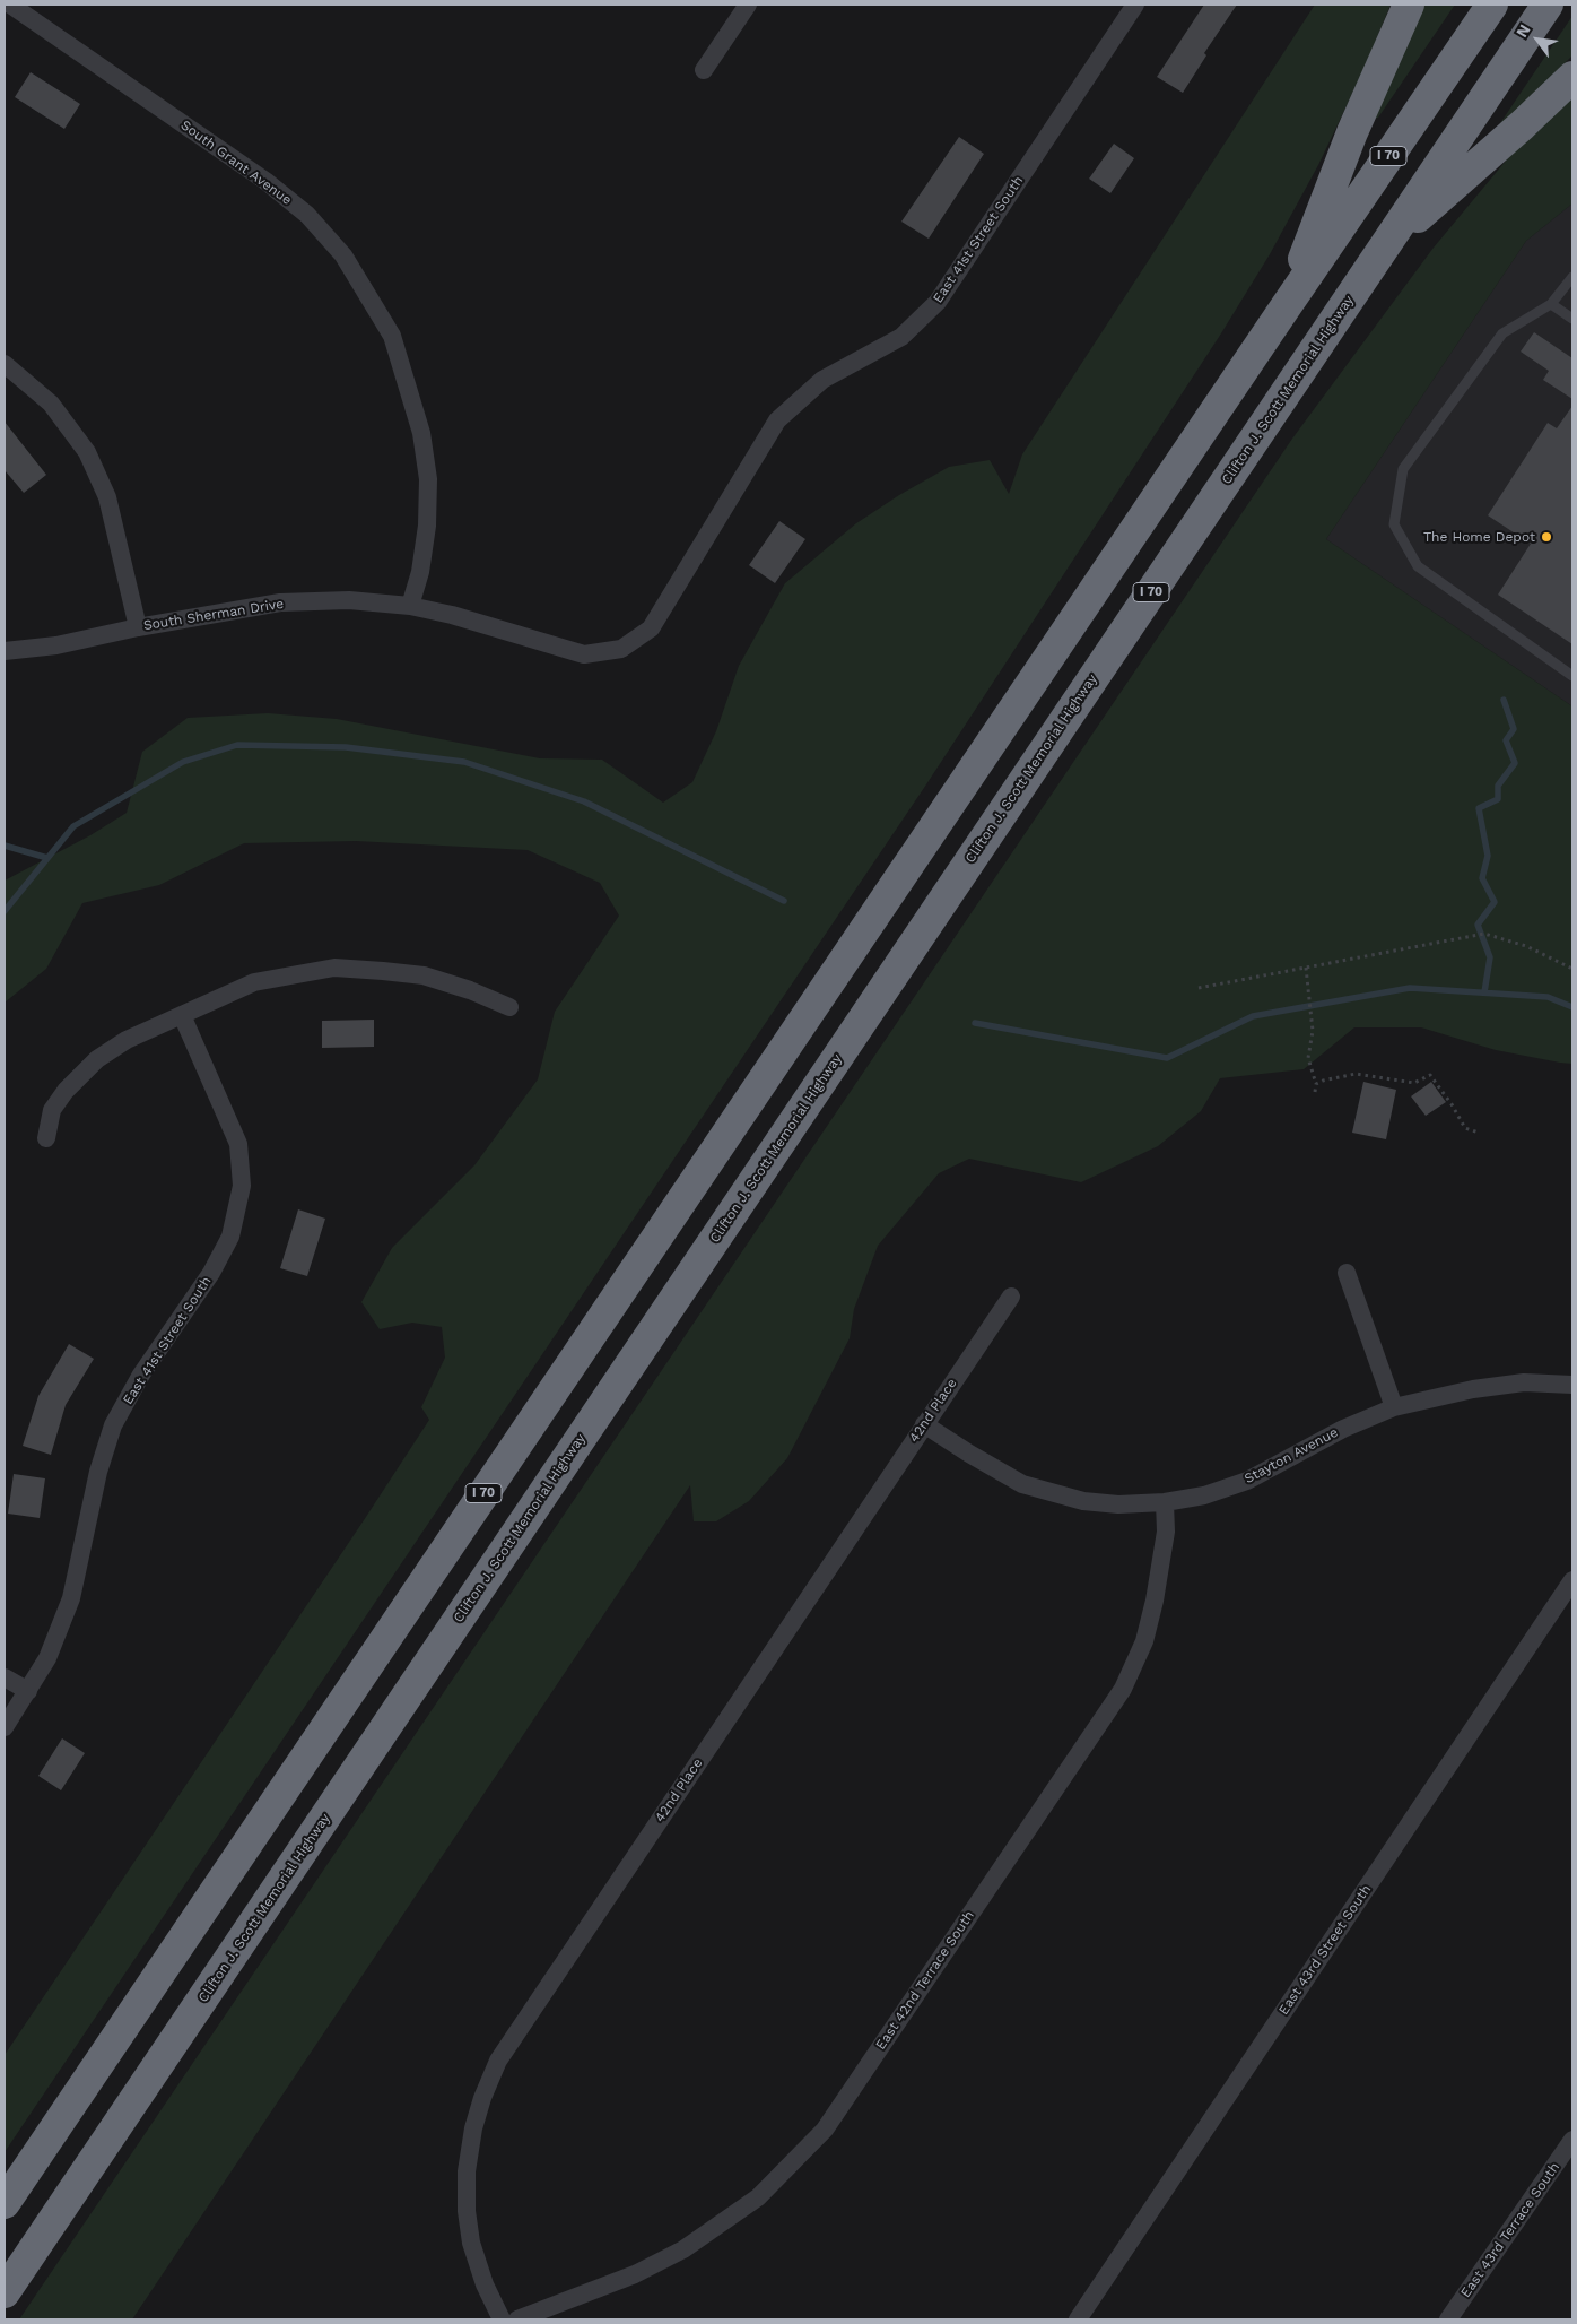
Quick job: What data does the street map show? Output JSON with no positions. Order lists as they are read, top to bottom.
{
  "streets": {
    "highway": ["I 70", "Clifton J. Scott Memorial Highway"],
    "street": [
      "South Grant Avenue",
      "East 41st Street South",
      "South Sherman Drive",
      "42nd Place",
      "Stayton Avenue",
      "East 43rd Street South",
      "East 42nd Terrace South",
      "East 43rd Terrace South"
    ]
  },
  "crossings": [
    ["South Grant Avenue", "South Sherman Drive"],
    ["East 41st Street South", "South Sherman Drive"],
    ["42nd Place", "Stayton Avenue"],
    ["Stayton Avenue", "East 42nd Terrace South"]
  ],
  "places": ["The Home Depot"],
  "north": "top left"
}
